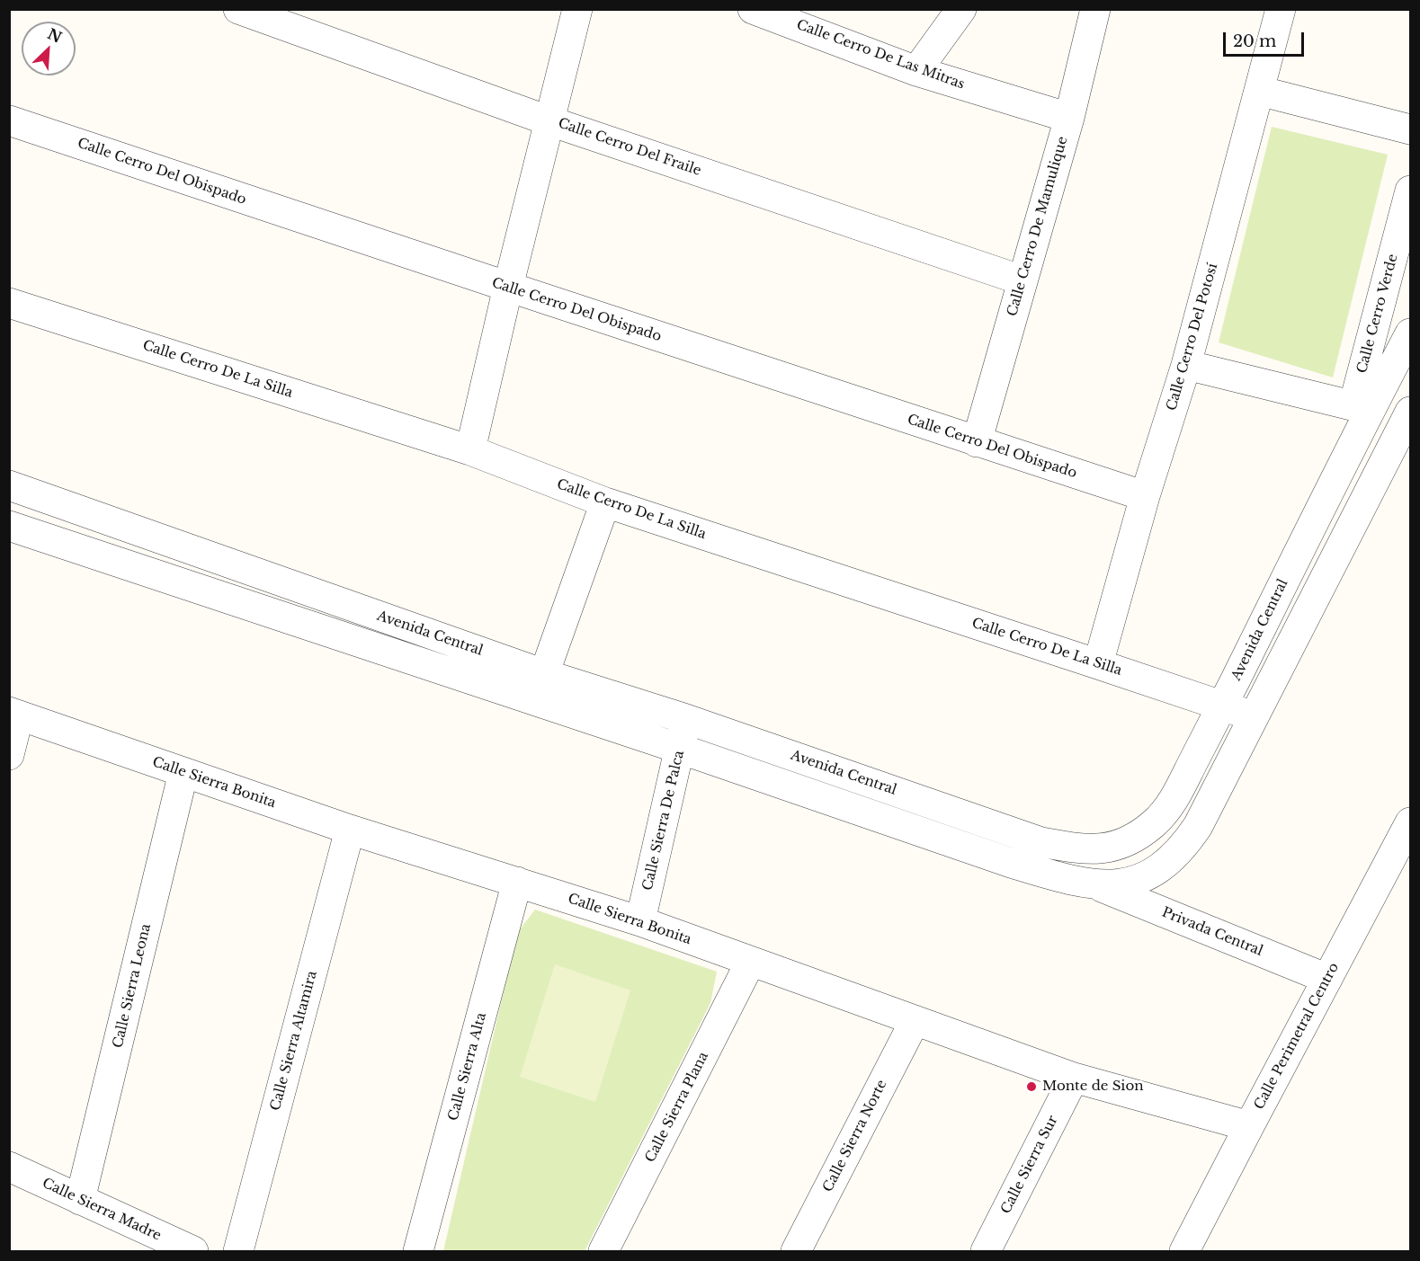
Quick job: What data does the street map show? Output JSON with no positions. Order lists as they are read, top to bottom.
{
  "streets": {
    "street": [
      "Calle Cerro De Las Mitras",
      "Calle Cerro Del Fraile",
      "Calle Cerro Del Obispado",
      "Calle Cerro De Mamulique",
      "Calle Cerro Verde",
      "Calle Cerro Del Potosí",
      "Calle Cerro De La Silla",
      "Avenida Central",
      "Calle Sierra Bonita",
      "Calle Sierra De Palca",
      "Privada Central",
      "Calle Sierra Leona",
      "Calle Perimetral Centro",
      "Calle Sierra Altamira",
      "Calle Sierra Alta",
      "Calle Sierra Plana",
      "Calle Sierra Norte",
      "Calle Sierra Sur",
      "Calle Sierra Madre"
    ]
  },
  "crossings": [
    ["Calle Cerro De Las Mitras", "Calle Cerro De Mamulique"],
    ["Calle Cerro Del Fraile", "Calle Cerro De Mamulique"],
    ["Calle Cerro Del Obispado", "Calle Cerro De Mamulique"],
    ["Calle Cerro Del Obispado", "Calle Cerro Del Potosí"],
    ["Calle Cerro Verde", "Avenida Central"],
    ["Calle Cerro Del Potosí", "Calle Cerro De La Silla"],
    ["Calle Cerro De La Silla", "Avenida Central"],
    ["Avenida Central", "Calle Sierra De Palca"],
    ["Calle Sierra Bonita", "Calle Sierra De Palca"],
    ["Calle Sierra Bonita", "Calle Sierra Leona"],
    ["Calle Sierra Bonita", "Calle Perimetral Centro"],
    ["Calle Sierra Bonita", "Calle Sierra Altamira"],
    ["Calle Sierra Bonita", "Calle Sierra Alta"],
    ["Calle Sierra Bonita", "Calle Sierra Plana"],
    ["Calle Sierra Bonita", "Calle Sierra Norte"],
    ["Calle Sierra Bonita", "Calle Sierra Sur"],
    ["Privada Central", "Calle Perimetral Centro"],
    ["Calle Sierra Leona", "Calle Sierra Madre"]
  ],
  "places": ["Monte de Sion"],
  "scale_bar": "20 m",
  "north": "top right"
}
